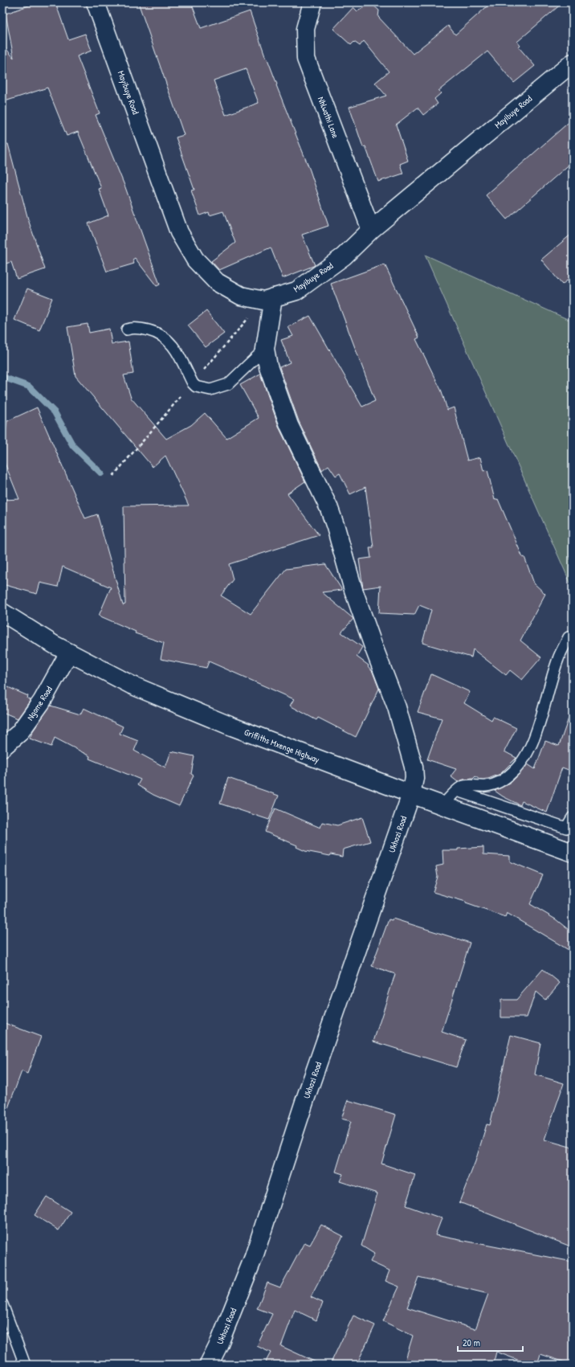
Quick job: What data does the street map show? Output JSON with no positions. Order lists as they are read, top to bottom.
{
  "streets": {
    "street": [
      "Mayibuye Road",
      "Nhlwathi Lane",
      "Ngome Road",
      "Griffiths Mxenge Highway",
      "Ukhozi Road"
    ]
  },
  "crossings": [
    ["Mayibuye Road", "Nhlwathi Lane"],
    ["Mayibuye Road", "Ukhozi Road"],
    ["Ngome Road", "Griffiths Mxenge Highway"],
    ["Griffiths Mxenge Highway", "Ukhozi Road"]
  ],
  "scale_bar": "20 m"
}
